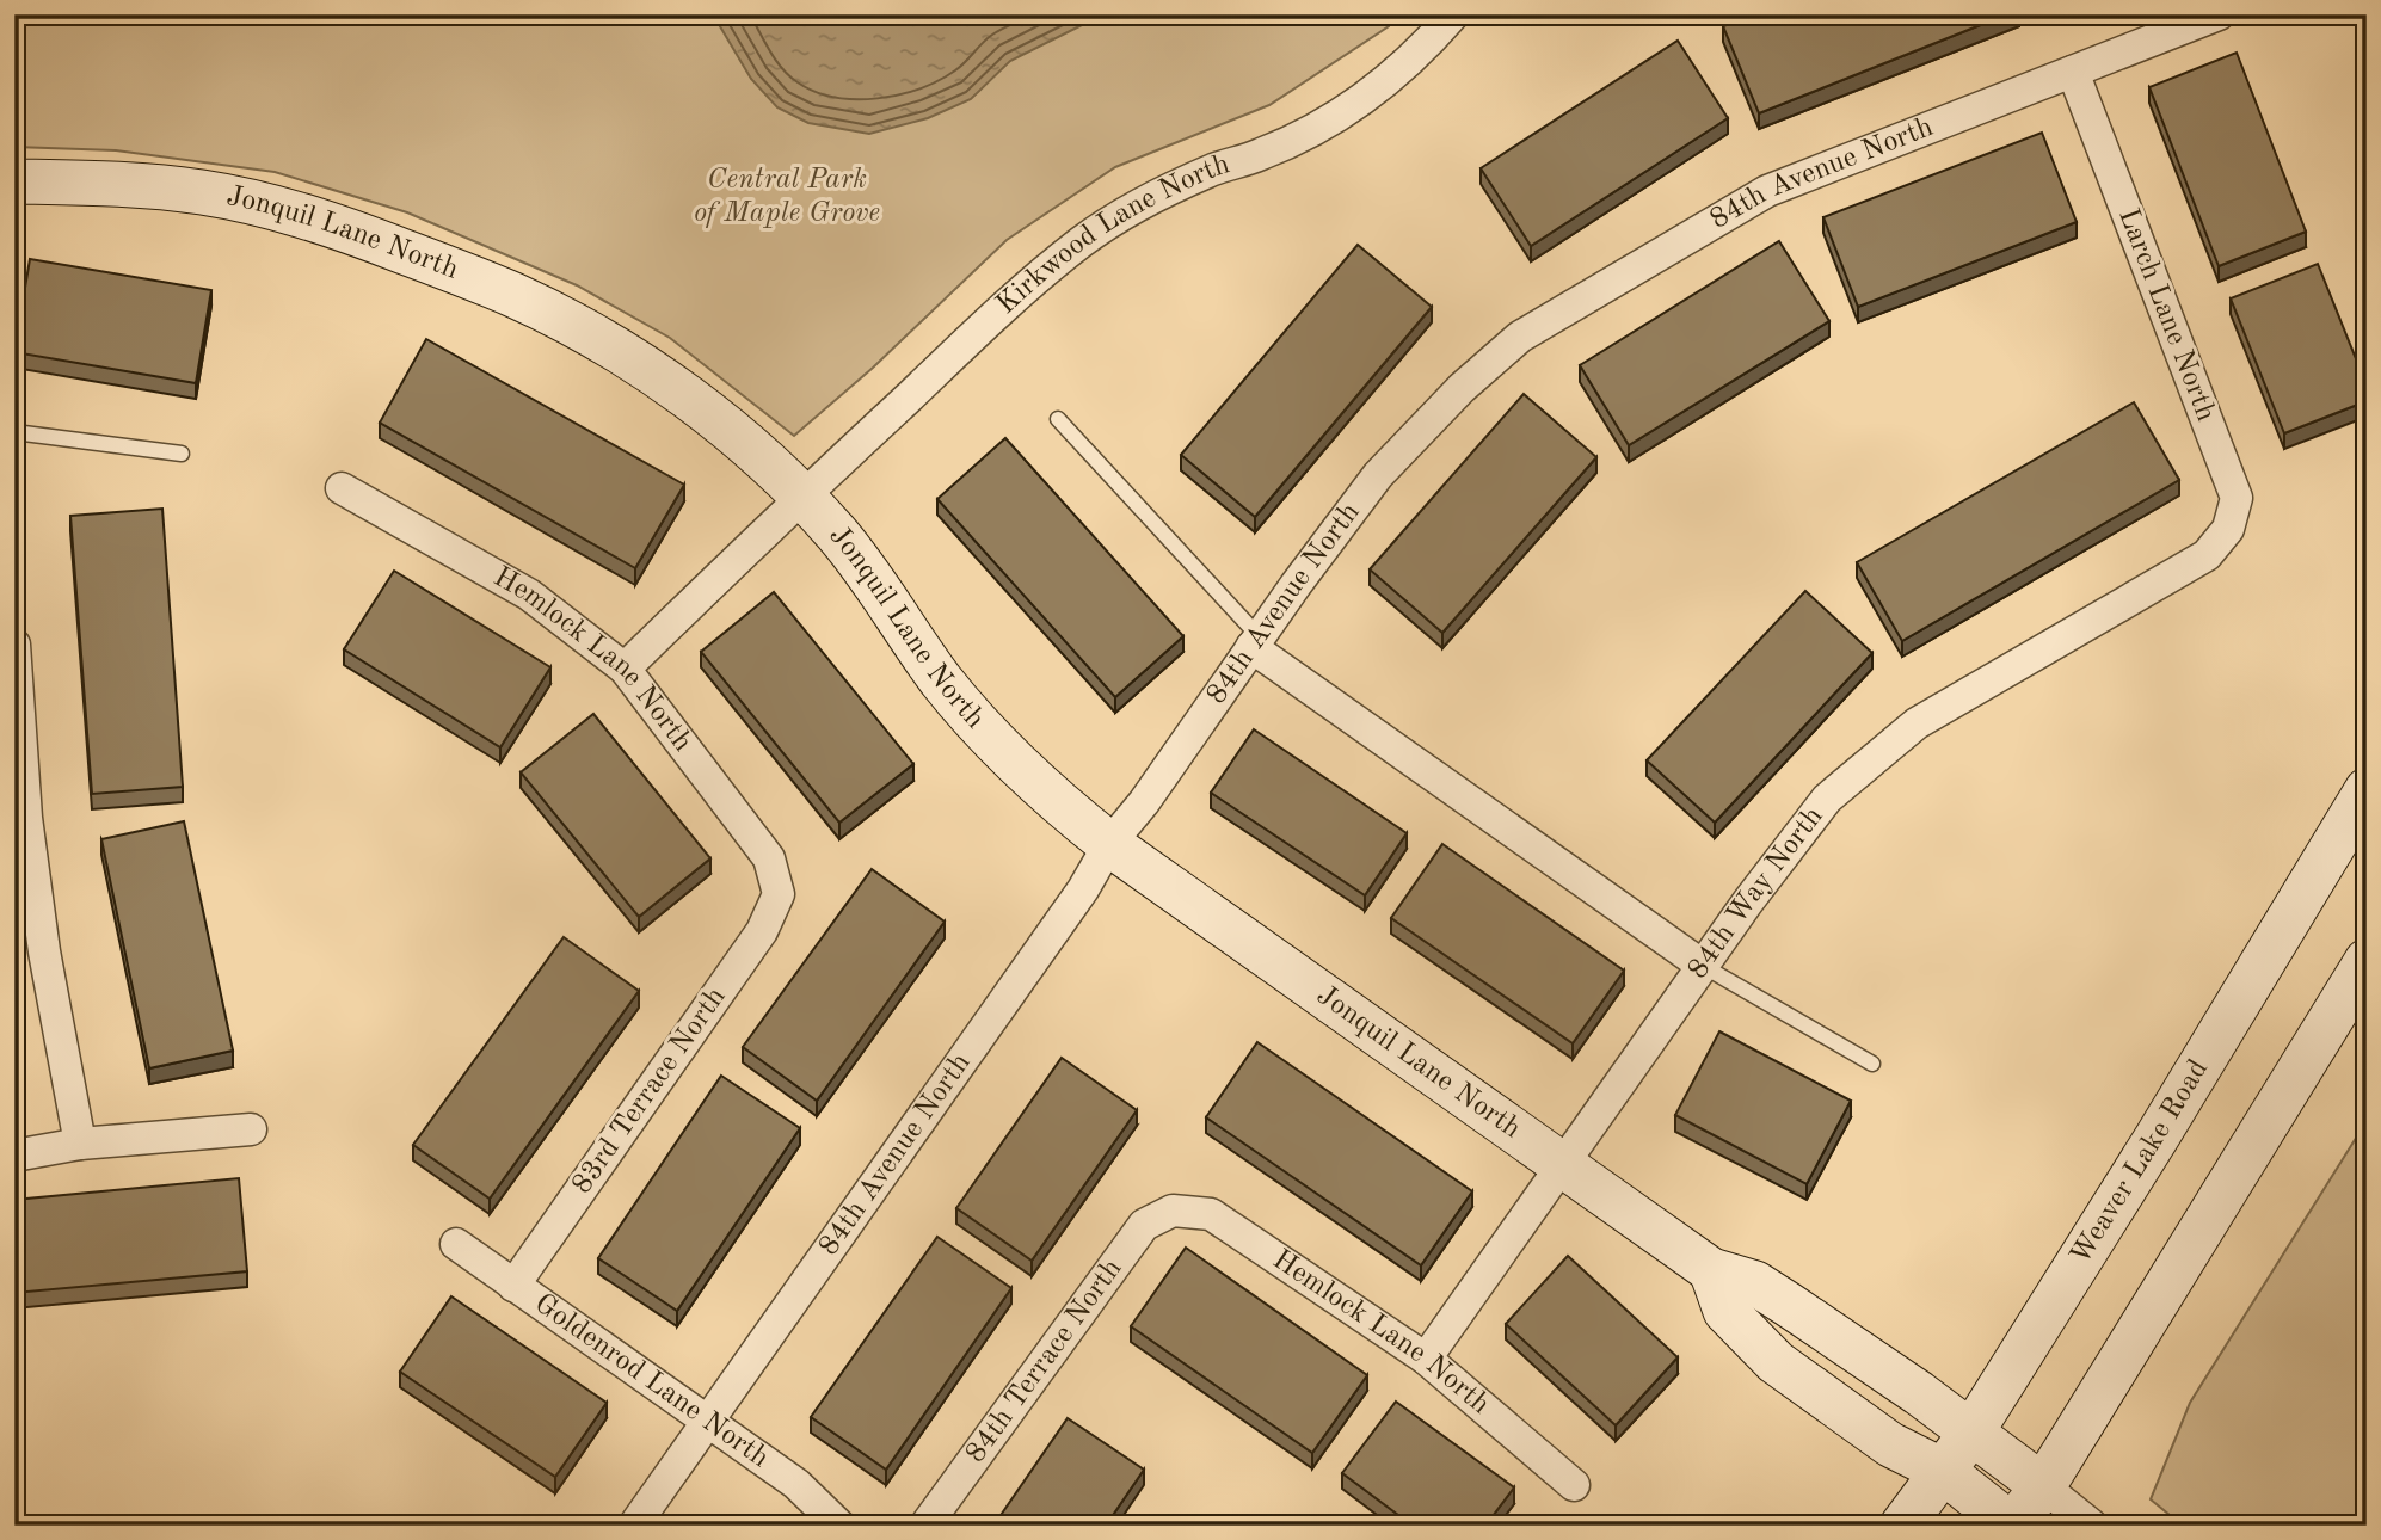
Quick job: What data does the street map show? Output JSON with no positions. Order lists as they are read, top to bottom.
{
  "streets": {
    "street": [
      "84th Avenue North",
      "Jonquil Lane North",
      "Kirkwood Lane North",
      "Larch Lane North",
      "Hemlock Lane North",
      "84th Way North",
      "83rd Terrace North",
      "Weaver Lake Road",
      "84th Terrace North",
      "Goldenrod Lane North"
    ]
  },
  "crossings": [
    ["84th Avenue North", "Jonquil Lane North"],
    ["84th Avenue North", "Larch Lane North"],
    ["84th Avenue North", "Goldenrod Lane North"],
    ["Jonquil Lane North", "Kirkwood Lane North"],
    ["Jonquil Lane North", "84th Way North"],
    ["Jonquil Lane North", "Weaver Lake Road"],
    ["Kirkwood Lane North", "Hemlock Lane North"],
    ["Larch Lane North", "84th Way North"],
    ["Hemlock Lane North", "84th Way North"],
    ["Hemlock Lane North", "83rd Terrace North"],
    ["Hemlock Lane North", "84th Terrace North"],
    ["83rd Terrace North", "Goldenrod Lane North"]
  ],
  "parks": ["Central Park of Maple Grove"]
}
